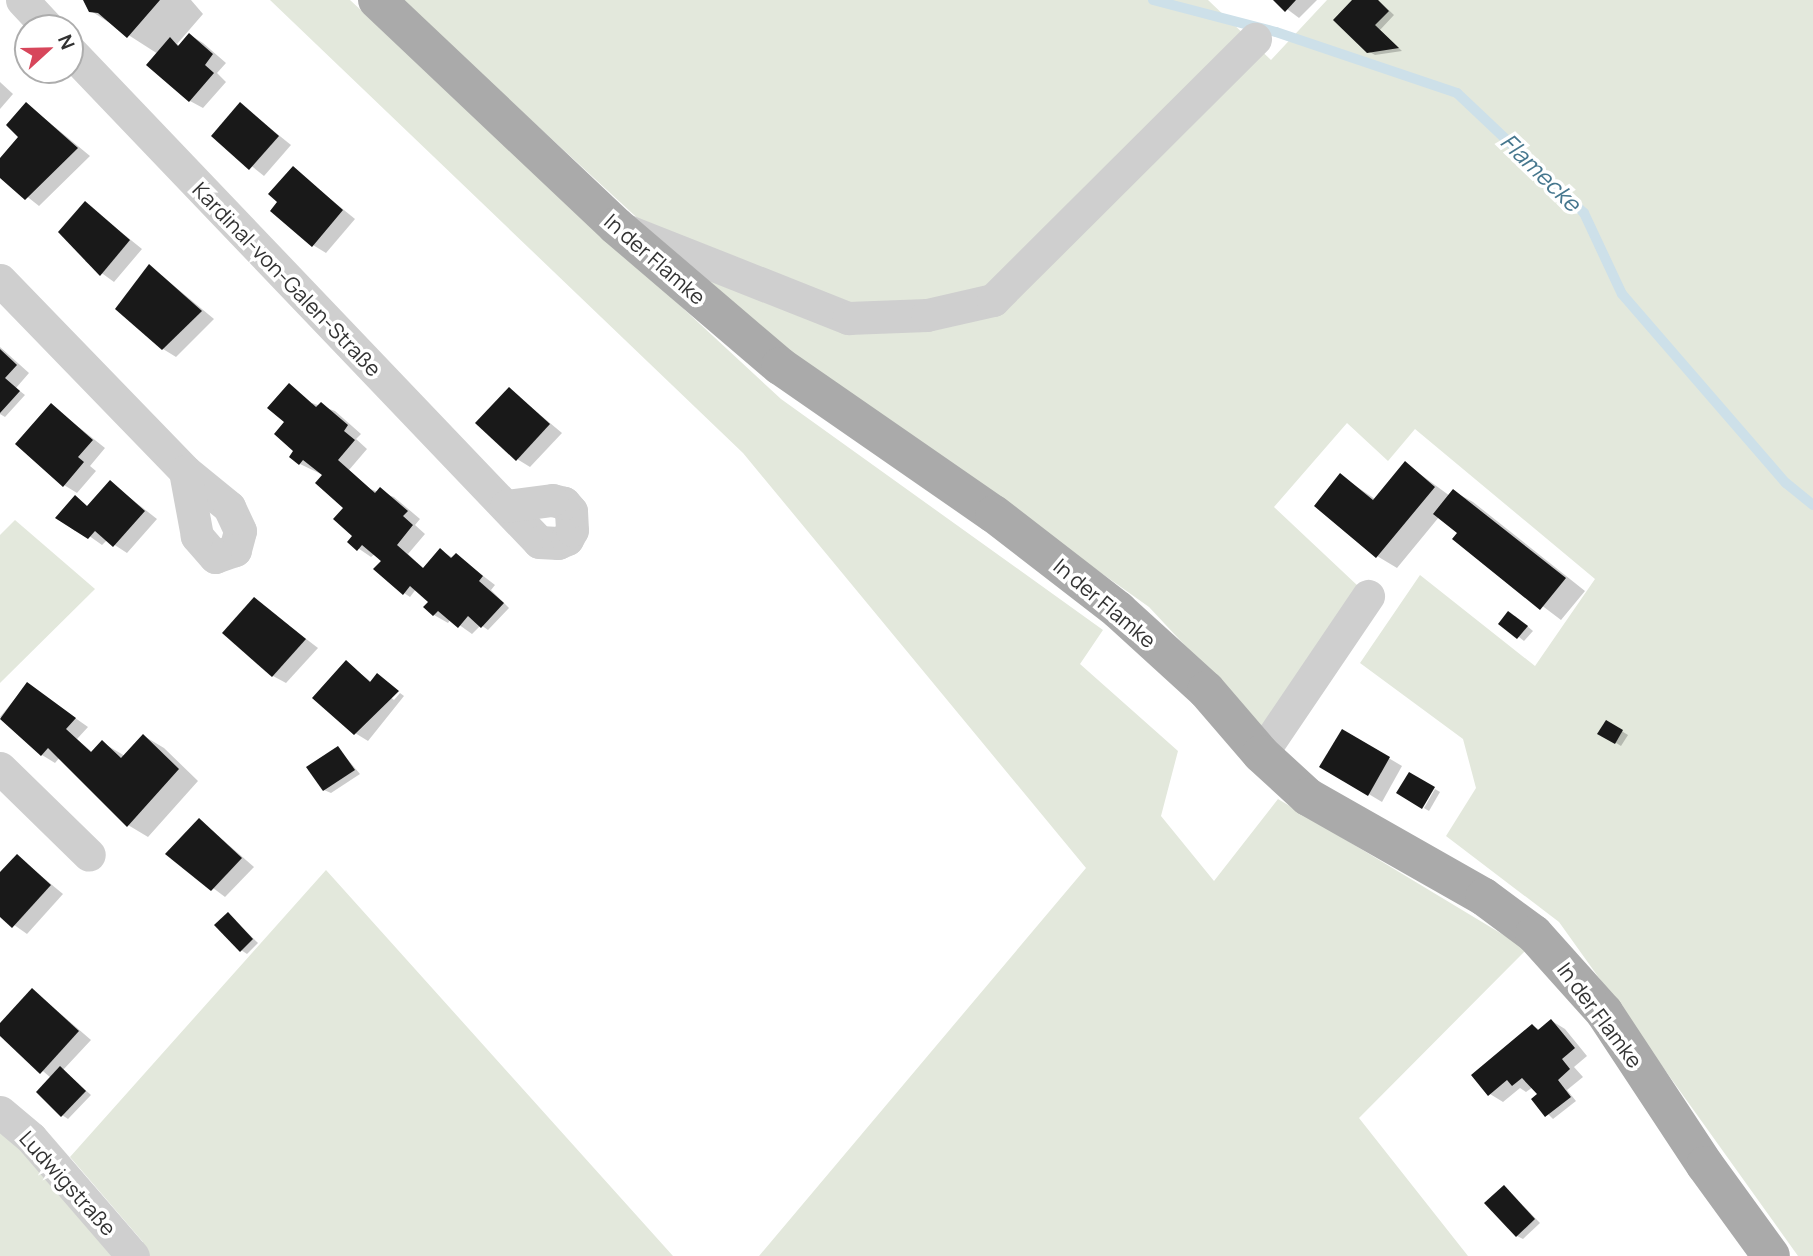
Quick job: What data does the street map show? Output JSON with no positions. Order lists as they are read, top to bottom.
{
  "streets": {
    "main road": ["In der Flamke"],
    "street": ["Kardinal-von-Galen-Straße", "Ludwigstraße"]
  },
  "water": ["Flamecke"],
  "north": "right"
}
